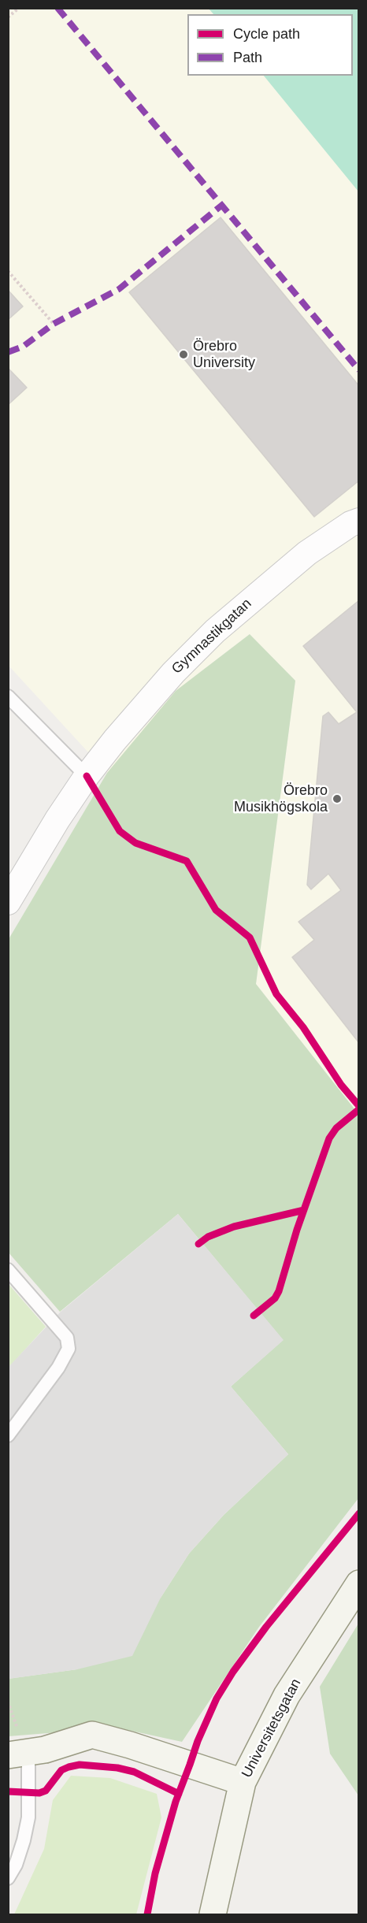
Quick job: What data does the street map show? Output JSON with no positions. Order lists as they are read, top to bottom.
{
  "streets": {
    "street": ["Gymnastikgatan", "Universitetsgatan"]
  },
  "places": ["Örebro University", "Örebro Musikhögskola"],
  "legend": ["Cycle path", "Path"]
}
